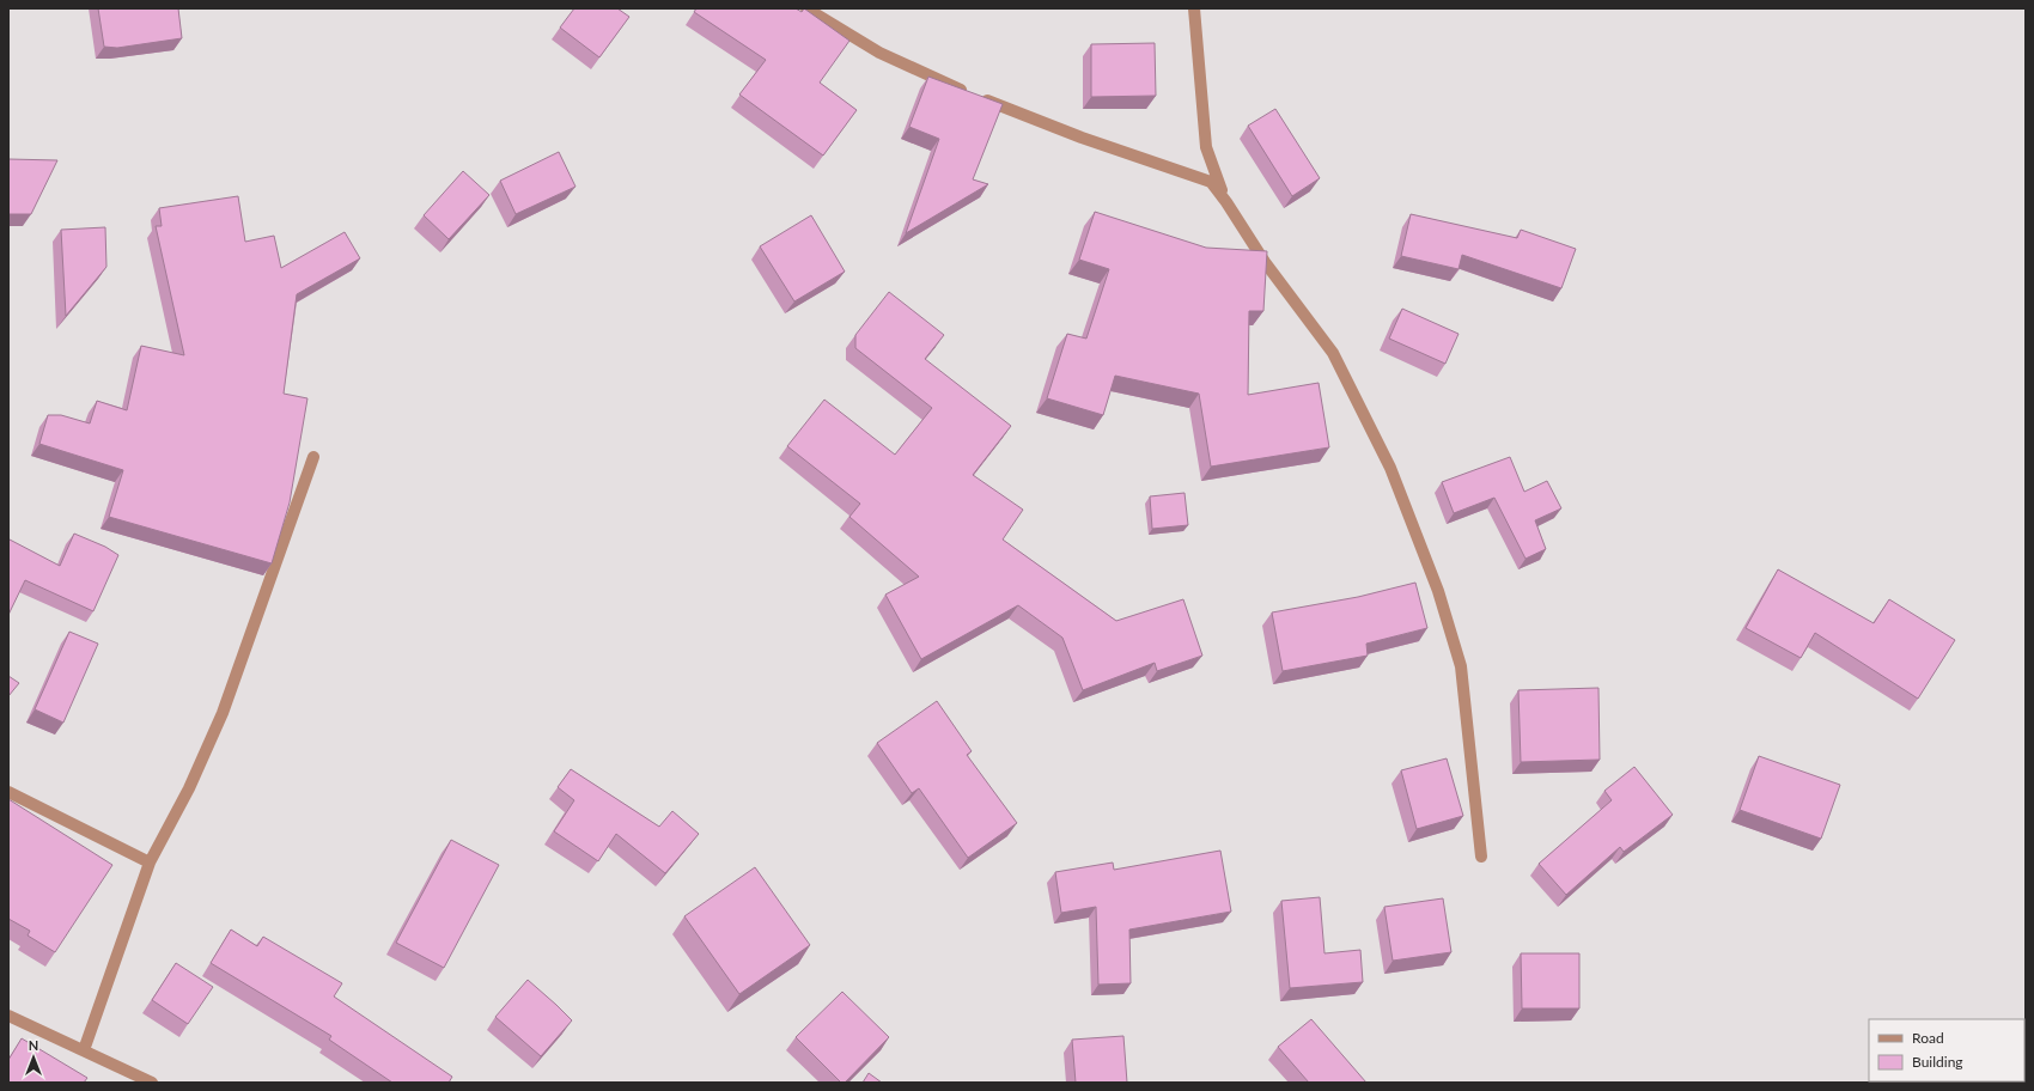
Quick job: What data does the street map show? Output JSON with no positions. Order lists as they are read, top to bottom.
{
  "legend": ["Road", "Building"],
  "north": "top"
}
